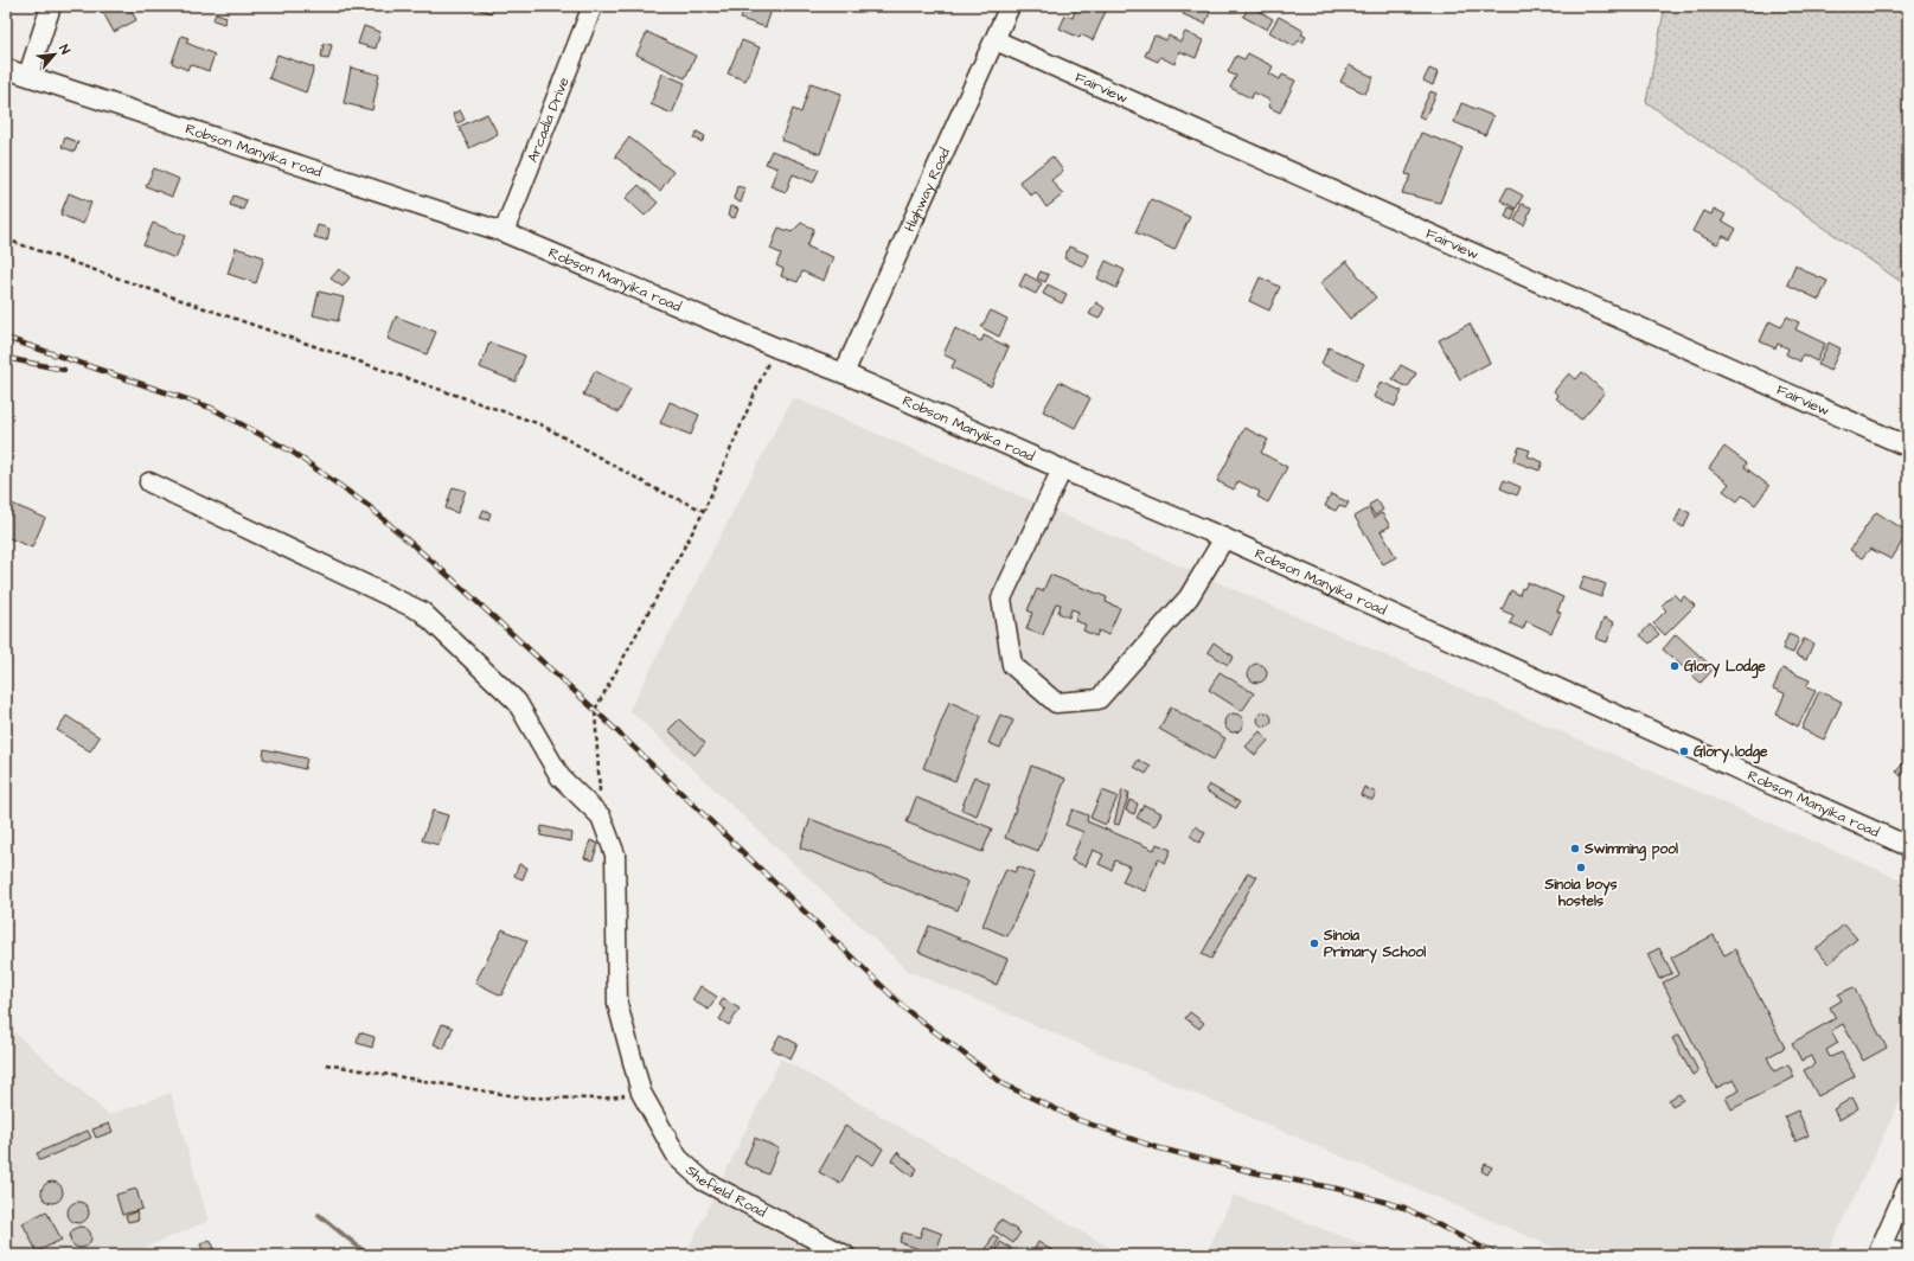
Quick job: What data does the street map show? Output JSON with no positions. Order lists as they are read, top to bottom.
{
  "streets": {
    "street": [
      "Fairview",
      "Arcadia Drive",
      "Robson Manyika road",
      "Highway Road",
      "Shefield Road"
    ]
  },
  "crossings": [
    ["Fairview", "Highway Road"],
    ["Arcadia Drive", "Robson Manyika road"],
    ["Robson Manyika road", "Highway Road"]
  ],
  "places": [
    "Glory Lodge",
    "Glory lodge",
    "Swimming pool",
    "Sinoia boys hostels",
    "Sinoia Primary School"
  ],
  "north": "top right"
}
